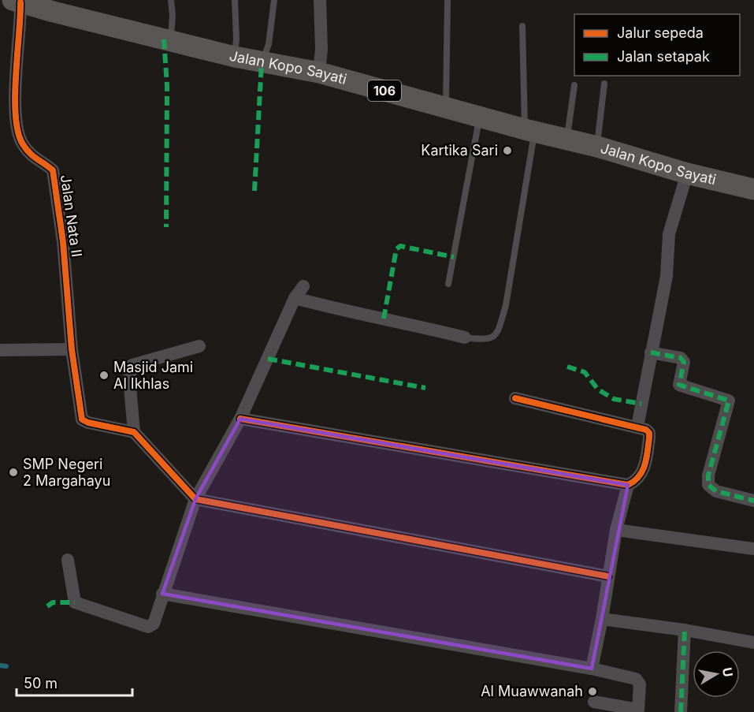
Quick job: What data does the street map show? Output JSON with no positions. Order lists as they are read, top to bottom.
{
  "streets": {
    "main road": ["Jalan Kopo Sayati", "106"],
    "street": ["Jalan Nata II"]
  },
  "crossings": [
    ["Jalan Kopo Sayati", "Jalan Nata II"]
  ],
  "places": [
    "Kartika Sari",
    "Masjid Jami Al Ikhlas",
    "SMP Negeri 2 Margahayu",
    "Al Muawwanah"
  ],
  "legend": ["Jalur sepeda", "Jalan setapak"],
  "scale_bar": "50 m",
  "north": "right"
}
